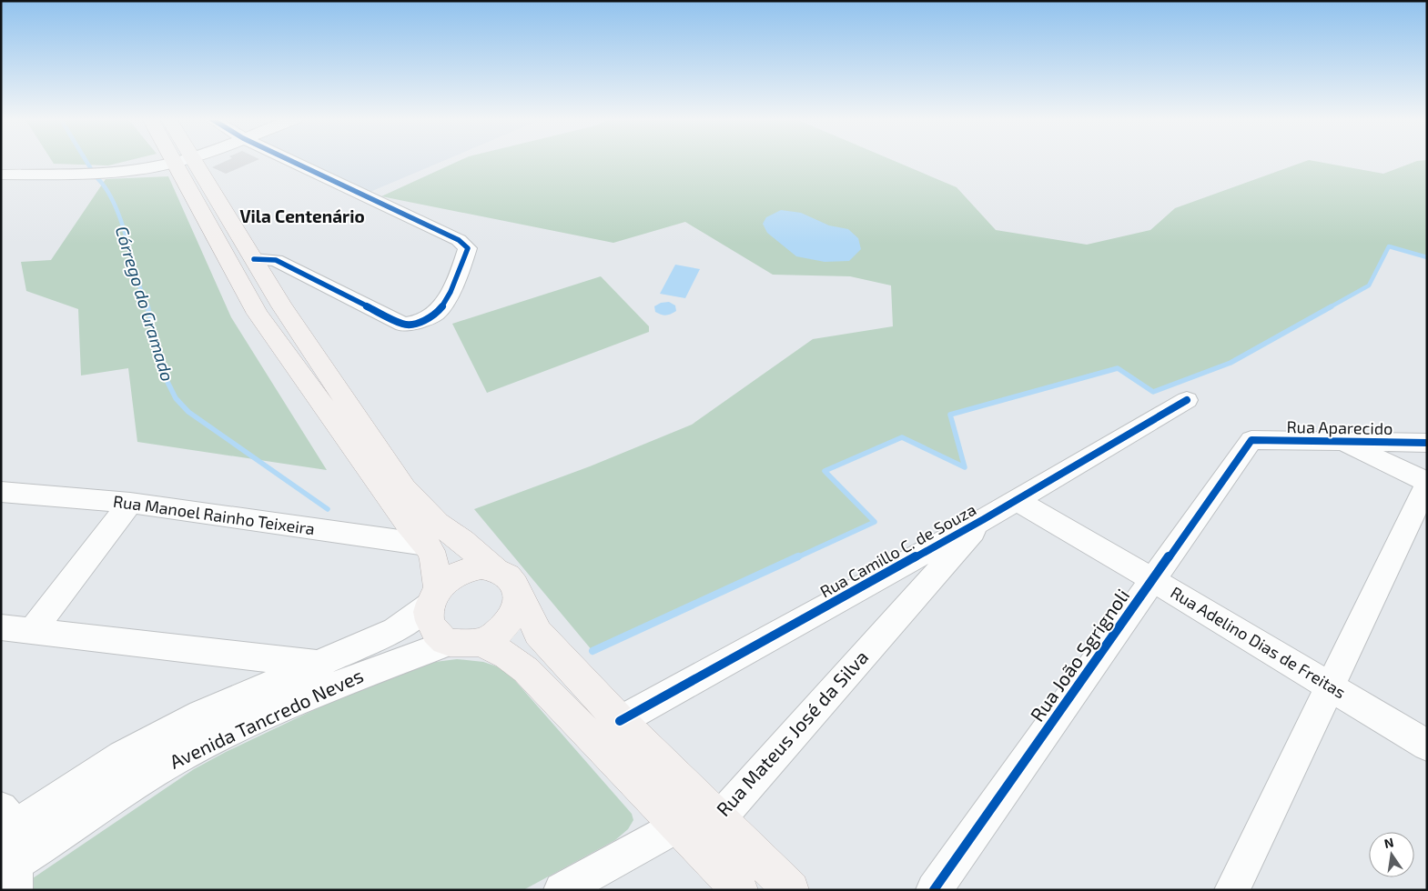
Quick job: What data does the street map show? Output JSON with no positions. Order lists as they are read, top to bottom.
{
  "streets": {
    "street": [
      "Rua Aparecido",
      "Rua Manoel Rainho Teixeira",
      "Rua Camillo C. de Souza",
      "Rua Adelino Dias de Freitas",
      "Rua João Sgrignoli",
      "Avenida Tancredo Neves",
      "Rua Mateus José da Silva"
    ]
  },
  "crossings": [
    ["Rua Aparecido", "Rua João Sgrignoli"],
    ["Rua Camillo C. de Souza", "Rua Adelino Dias de Freitas"],
    ["Rua Camillo C. de Souza", "Rua Mateus José da Silva"],
    ["Rua Adelino Dias de Freitas", "Rua João Sgrignoli"]
  ],
  "districts": ["Vila Centenário"],
  "water": ["Córrego do Gramado"],
  "north": "top"
}
